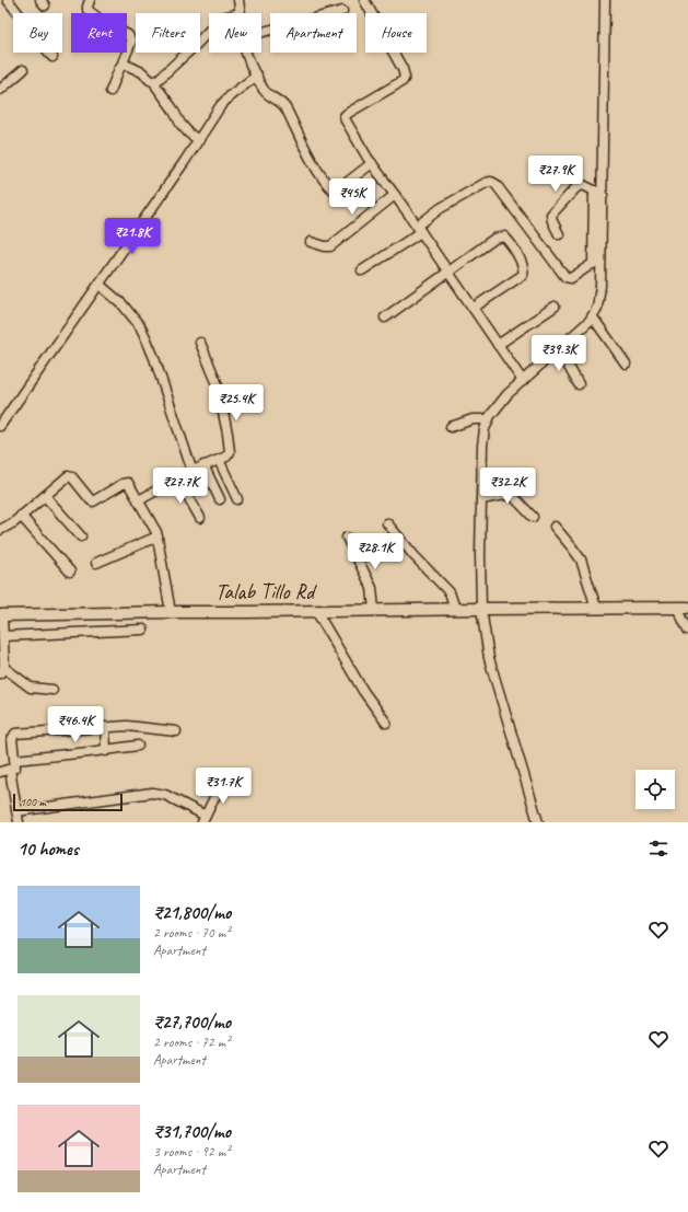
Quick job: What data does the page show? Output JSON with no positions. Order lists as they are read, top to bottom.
{
  "streets": {
    "main road": ["Talab Tillo Rd"]
  },
  "scale_bar": "100 m",
  "page": {
    "chip": [
      "Buy",
      "Rent",
      "Filters",
      "New",
      "Apartment",
      "House"
    ],
    "price": [
      "₹27.9K",
      "₹45K",
      "₹21.8K",
      "₹39.3K",
      "₹25.4K",
      "₹27.7K",
      "₹32.2K",
      "₹28.1K",
      "₹46.4K",
      "₹31.7K"
    ],
    "scale": "100 m",
    "heading": "10 homes",
    "list": [
      {
        "name": "₹21,800/mo",
        "note": "2 rooms · 70 m² · Apartment"
      },
      {
        "name": "₹27,700/mo",
        "note": "2 rooms · 72 m² · Apartment"
      },
      {
        "name": "₹31,700/mo",
        "note": "3 rooms · 92 m² · Apartment"
      }
    ]
  }
}
